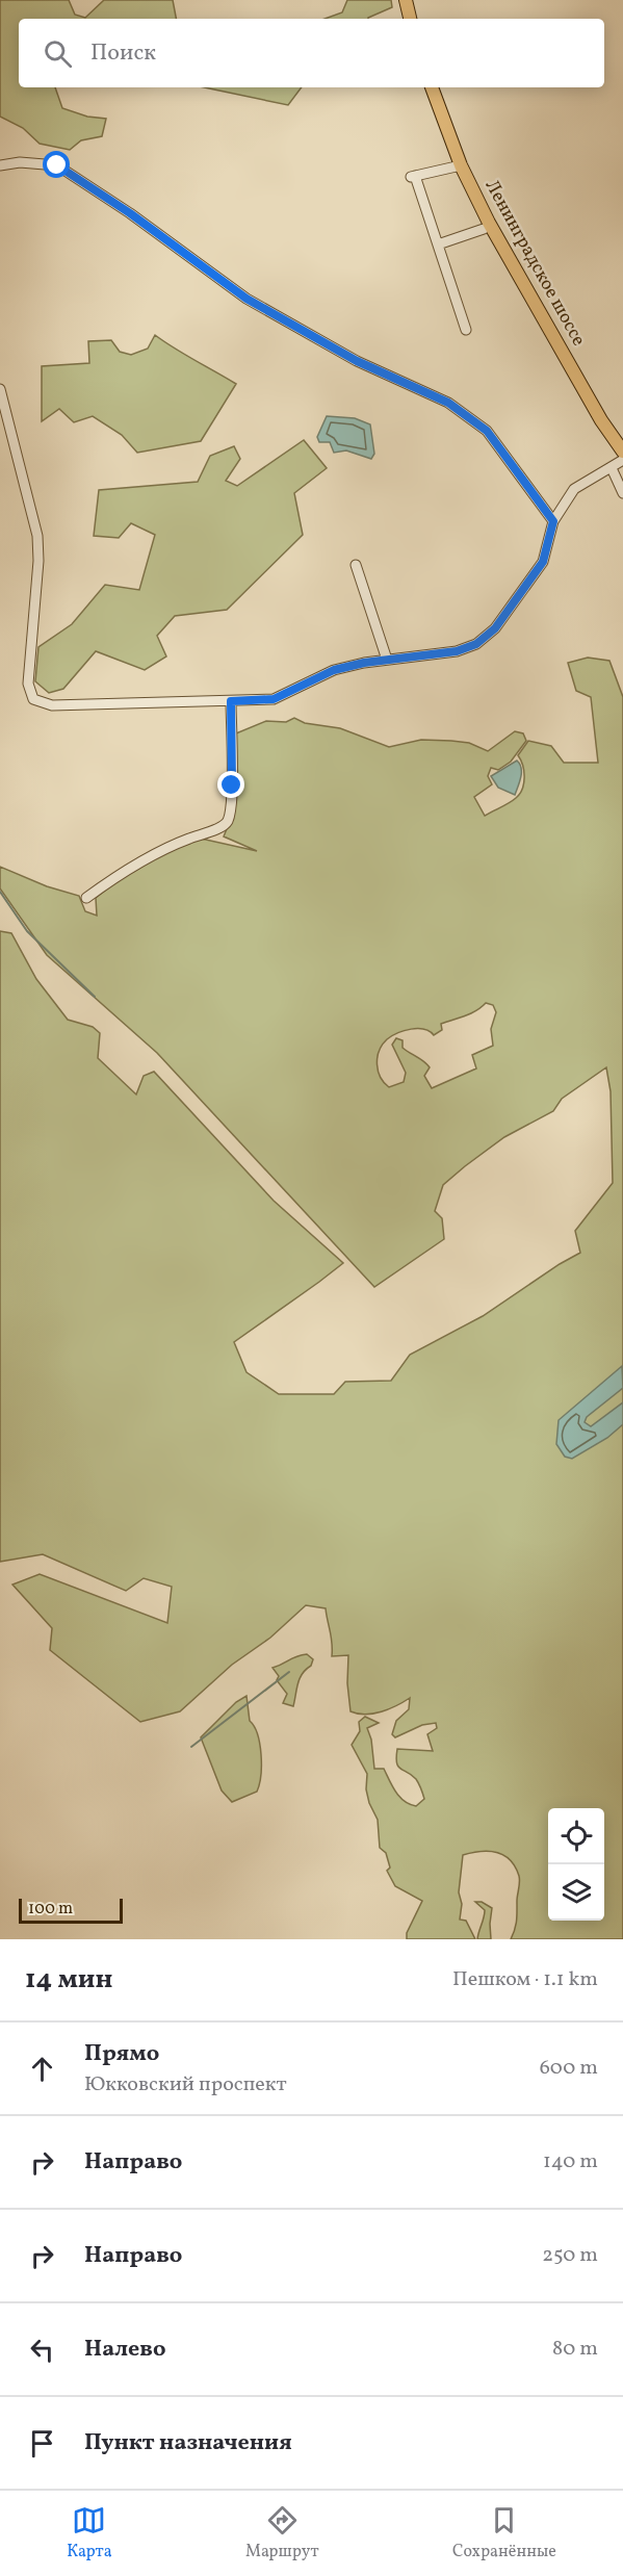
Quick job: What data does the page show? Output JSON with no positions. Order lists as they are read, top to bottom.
{
  "streets": {
    "main road": ["Ленинградское шоссе"]
  },
  "scale_bar": "100 m",
  "page": {
    "search": "Поиск",
    "scale": "100 m",
    "heading": ["14 мин", "Пешком · 1.1 km"],
    "list": [
      ["Прямо", "Юкковский проспект", "600 m"],
      ["Направо", "140 m"],
      ["Направо", "250 m"],
      ["Налево", "80 m"],
      "Пункт назначения"
    ],
    "nav": ["Карта", "Маршрут", "Сохранённые"]
  }
}
